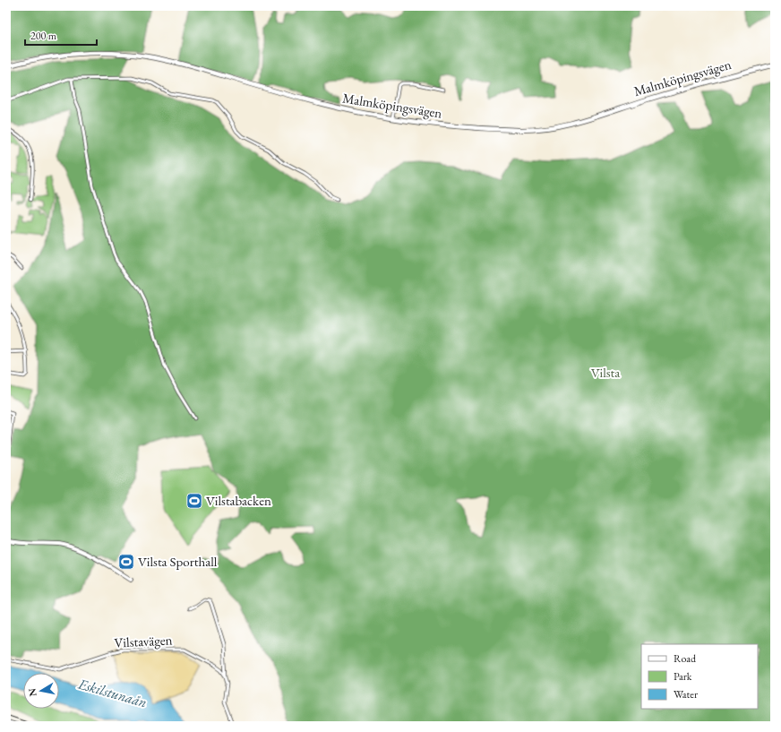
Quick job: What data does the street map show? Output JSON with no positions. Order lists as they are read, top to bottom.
{
  "streets": {
    "main road": ["Malmköpingsvägen"],
    "street": ["Vilstavägen"]
  },
  "water": ["Eskilstunaån"],
  "parks": ["Vilsta"],
  "places": {
    "sports": ["Vilstabacken", "Vilsta Sporthall"]
  },
  "legend": ["Road", "Park", "Water"],
  "scale_bar": "200 m",
  "north": "left"
}
